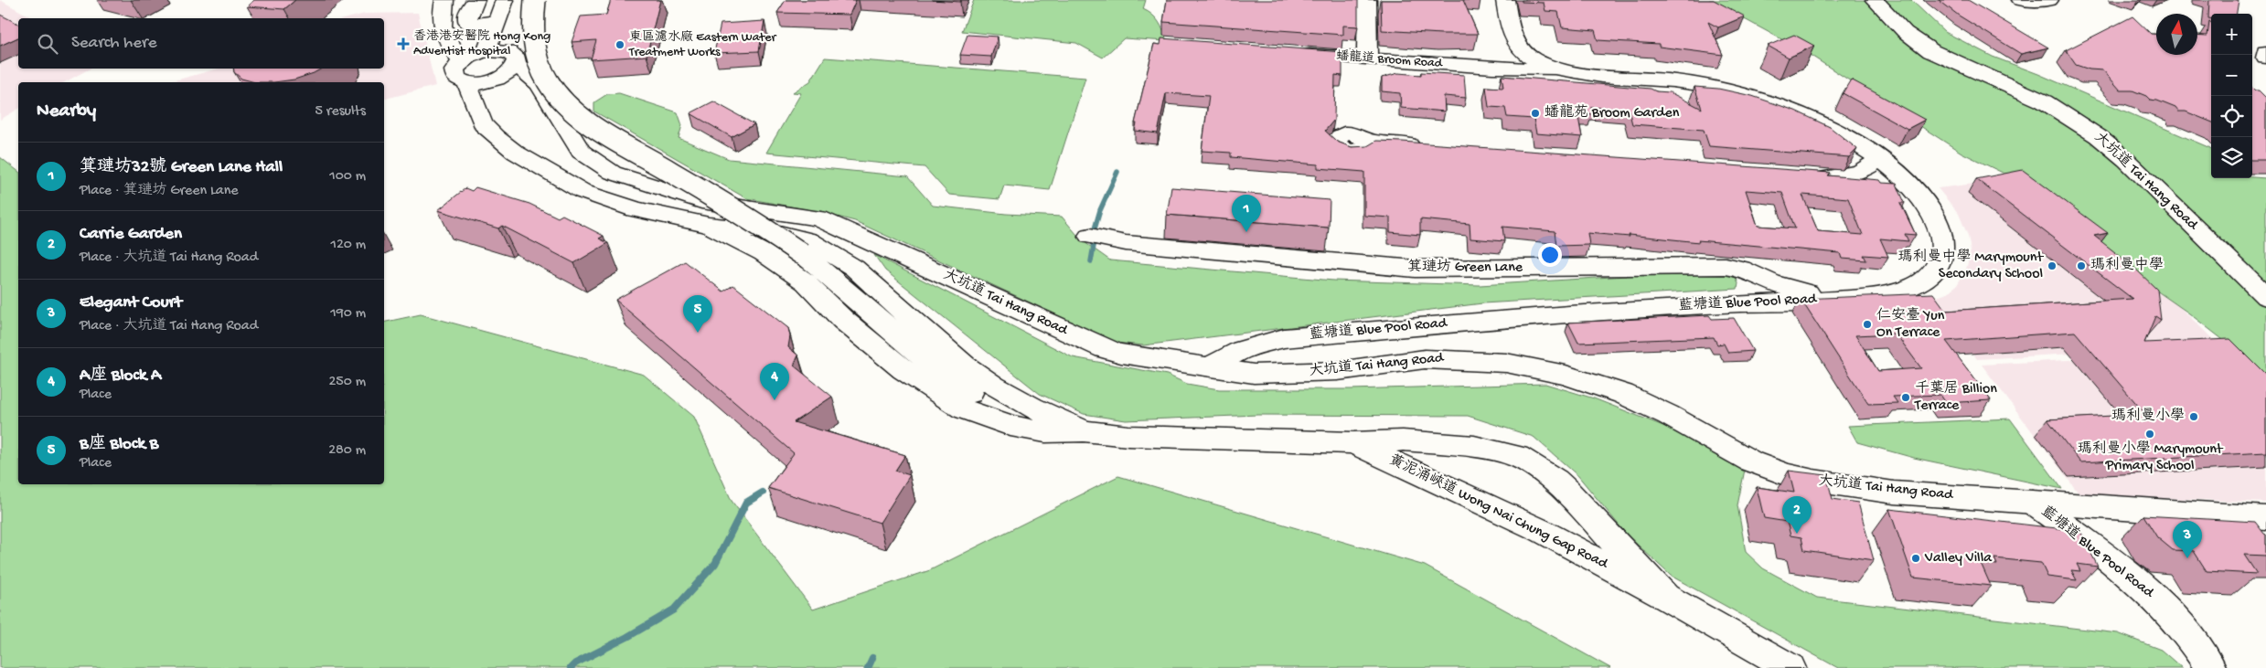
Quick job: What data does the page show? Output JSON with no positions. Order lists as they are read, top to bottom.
{
  "streets": {
    "main road": [
      "蟠龍道 Broom Road",
      "大坑道 Tai Hang Road",
      "箕璉坊 Green Lane",
      "藍塘道 Blue Pool Road",
      "黃泥涌峽道 Wong Nai Chung Gap Road"
    ]
  },
  "crossings": [
    ["蟠龍道 Broom Road", "藍塘道 Blue Pool Road"],
    ["大坑道 Tai Hang Road", "藍塘道 Blue Pool Road"],
    ["箕璉坊 Green Lane", "藍塘道 Blue Pool Road"]
  ],
  "places": {
    "health": ["香港港安醫院 Hong Kong Adventist Hospital"],
    "other": [
      "東區濾水廠 Eastern Water Treatment Works",
      "蟠龍苑 Broom Garden",
      "瑪利曼中學 Marymount Secondary School",
      "瑪利曼中學",
      "仁安臺 Yun On Terrace",
      "千葉居 Billion Terrace",
      "瑪利曼小學",
      "瑪利曼小學 Marymount Primary School",
      "Valley Villa"
    ]
  },
  "north": "top",
  "page": {
    "map_buttons": ["+", "−"],
    "search": "Search here",
    "heading": ["Nearby", "5 results"],
    "list": [
      {
        "mark": "1",
        "name": "箕璉坊32號 Green Lane Hall",
        "note": "Place · 箕璉坊 Green Lane",
        "value": "100 m"
      },
      {
        "mark": "2",
        "name": "Carrie Garden",
        "note": "Place · 大坑道 Tai Hang Road",
        "value": "120 m"
      },
      {
        "mark": "3",
        "name": "Elegant Court",
        "note": "Place · 大坑道 Tai Hang Road",
        "value": "190 m"
      },
      {
        "mark": "4",
        "name": "A座 Block A",
        "note": "Place",
        "value": "250 m"
      },
      {
        "mark": "5",
        "name": "B座 Block B",
        "note": "Place",
        "value": "280 m"
      }
    ],
    "pins": [
      "1",
      "5",
      "4",
      "2",
      "3"
    ]
  }
}
